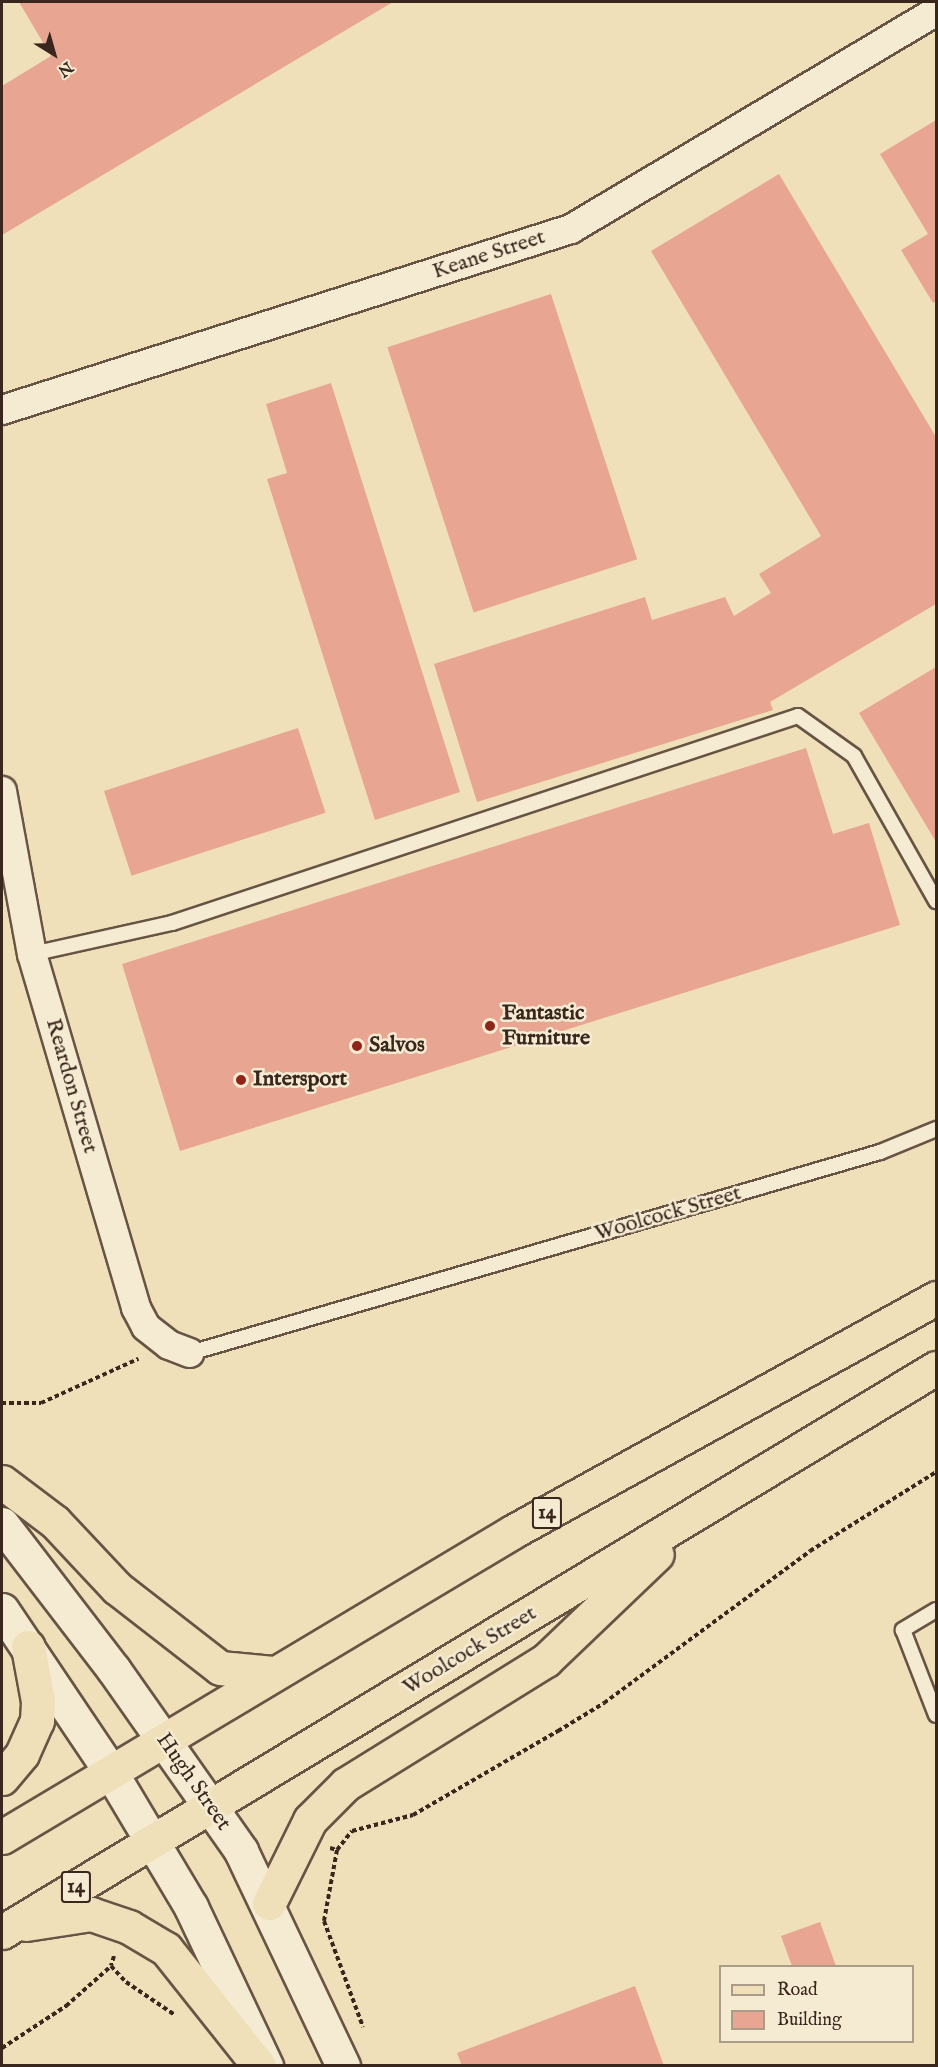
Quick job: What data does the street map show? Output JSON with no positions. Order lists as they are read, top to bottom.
{
  "streets": {
    "main road": ["Woolcock Street", "14", "Hugh Street"],
    "street": ["Keane Street", "Reardon Street"]
  },
  "crossings": [
    ["Reardon Street", "Woolcock Street"],
    ["Woolcock Street", "Hugh Street"],
    ["14", "Hugh Street"]
  ],
  "places": ["Fantastic Furniture", "Salvos", "Intersport"],
  "legend": ["Road", "Building"],
  "north": "bottom right"
}
